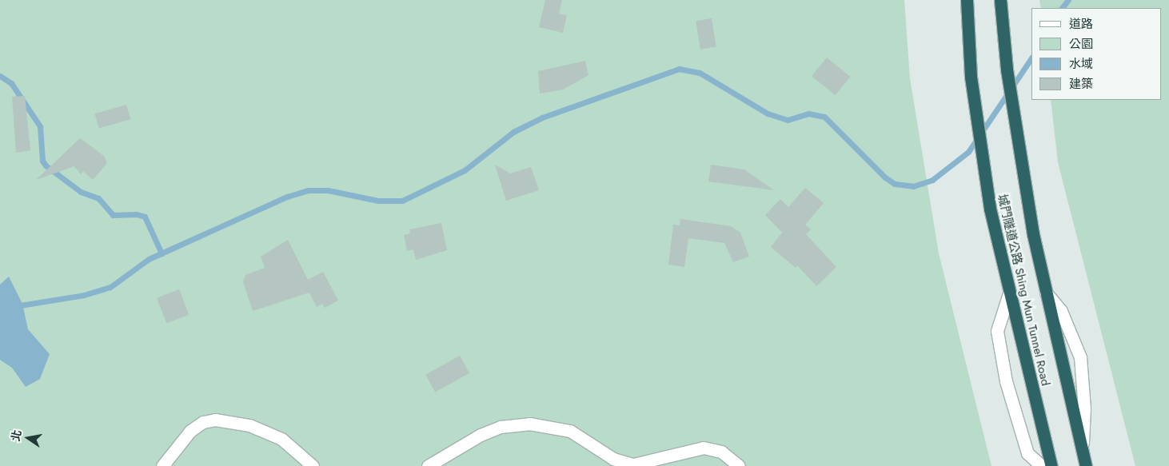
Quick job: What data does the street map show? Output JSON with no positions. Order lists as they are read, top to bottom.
{
  "streets": {
    "highway": ["城門隧道公路 Shing Mun Tunnel Road"]
  },
  "legend": [
    "道路",
    "公園",
    "水域",
    "建築"
  ],
  "north": "left"
}
